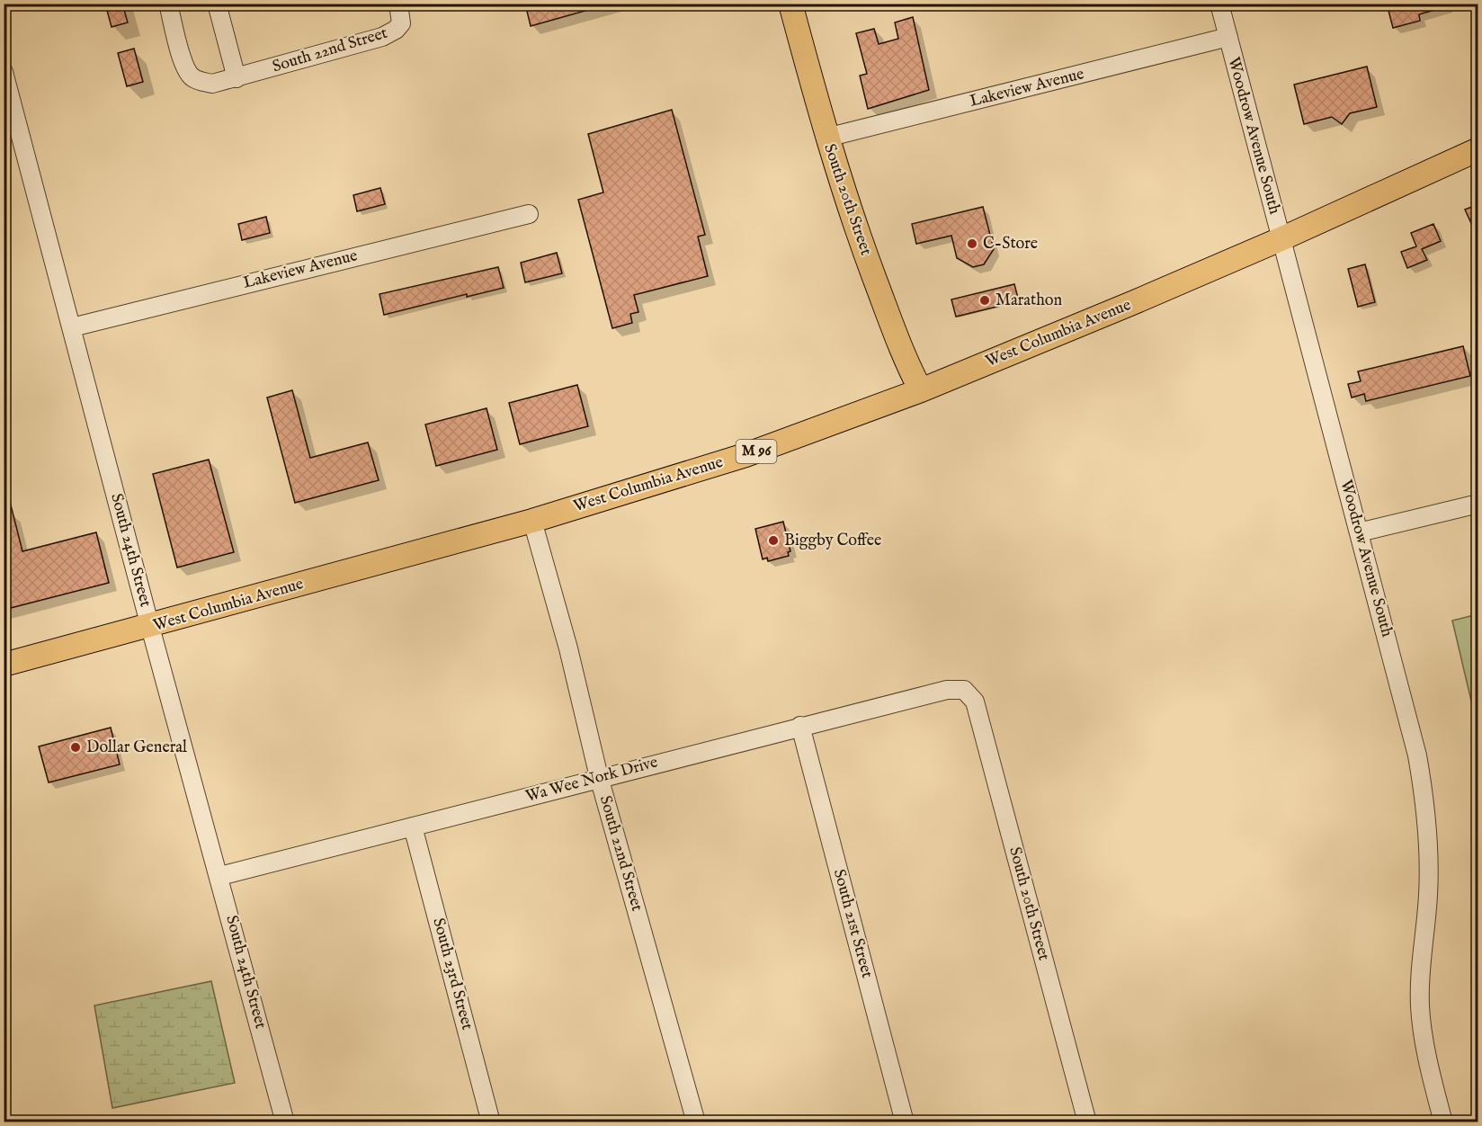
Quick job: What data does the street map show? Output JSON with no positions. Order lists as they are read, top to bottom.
{
  "streets": {
    "main road": ["South 20th Street", "West Columbia Avenue", "M 96"],
    "street": [
      "South 22nd Street",
      "Lakeview Avenue",
      "Woodrow Avenue South",
      "South 24th Street",
      "Wa Wee Nork Drive",
      "South 21st Street",
      "South 23rd Street"
    ]
  },
  "crossings": [
    ["South 22nd Street", "West Columbia Avenue"],
    ["South 22nd Street", "Wa Wee Nork Drive"],
    ["Lakeview Avenue", "Woodrow Avenue South"],
    ["Lakeview Avenue", "South 20th Street"],
    ["Lakeview Avenue", "South 24th Street"],
    ["Woodrow Avenue South", "West Columbia Avenue"],
    ["South 20th Street", "West Columbia Avenue"],
    ["South 20th Street", "Wa Wee Nork Drive"],
    ["West Columbia Avenue", "South 24th Street"],
    ["South 24th Street", "Wa Wee Nork Drive"],
    ["Wa Wee Nork Drive", "South 21st Street"],
    ["Wa Wee Nork Drive", "South 23rd Street"]
  ],
  "places": [
    "C-Store",
    "Marathon",
    "Biggby Coffee",
    "Dollar General"
  ]
}
